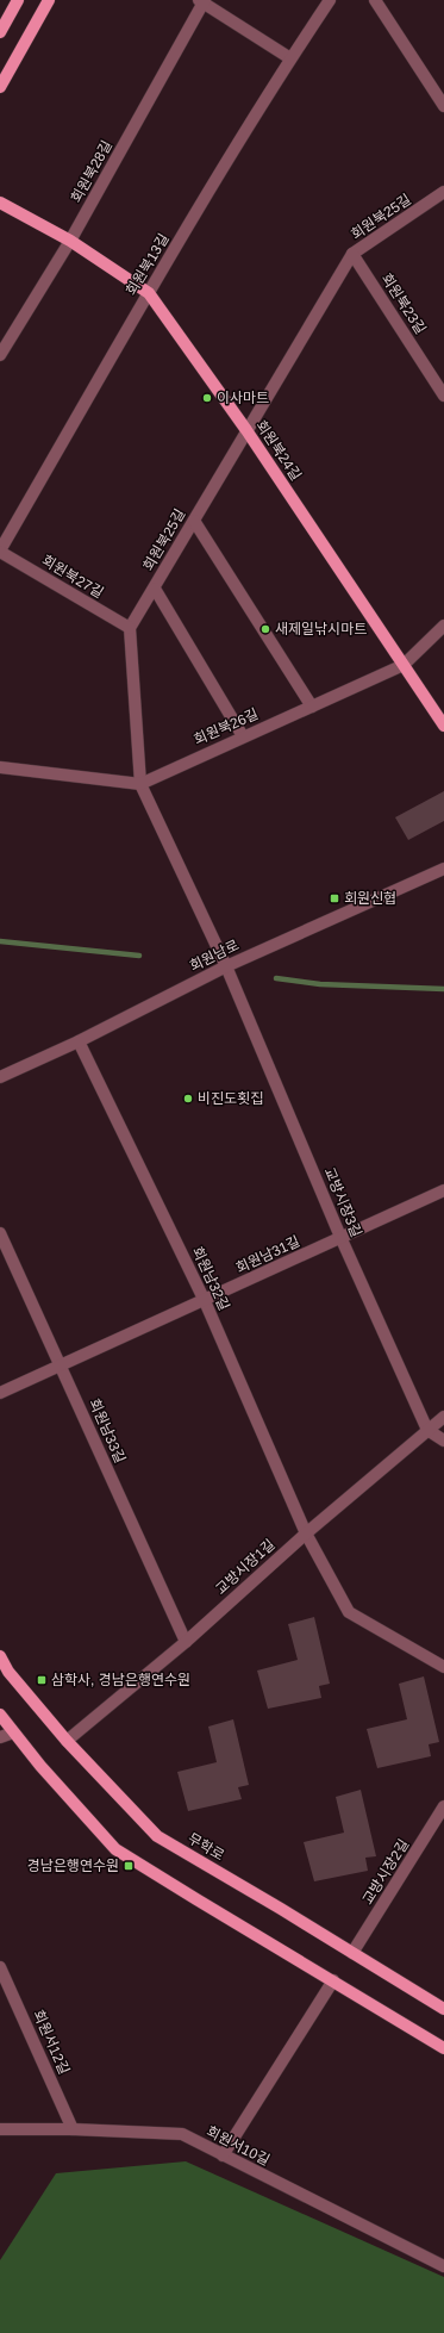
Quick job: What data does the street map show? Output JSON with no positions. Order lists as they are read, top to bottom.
{
  "streets": {
    "main road": ["회원북24길", "무학로"],
    "street": [
      "회원북28길",
      "회원북25길",
      "회원북13길",
      "회원북23길",
      "회원북27길",
      "회원북26길",
      "회원남로",
      "교방시장3길",
      "회원남31길",
      "회원남32길",
      "회원남33길",
      "교방시장1길",
      "교방시장2길",
      "회원서12길",
      "회원서10길"
    ]
  },
  "crossings": [
    ["회원북28길", "회원북24길"],
    ["회원북25길", "회원북23길"],
    ["회원북25길", "회원북24길"],
    ["회원북25길", "회원북27길"],
    ["회원북13길", "회원북24길"],
    ["회원북13길", "회원북27길"],
    ["회원북24길", "회원북26길"],
    ["회원남로", "교방시장3길"],
    ["회원남로", "회원남32길"],
    ["교방시장3길", "회원남31길"],
    ["교방시장3길", "교방시장1길"],
    ["회원남31길", "회원남32길"],
    ["회원남31길", "회원남33길"],
    ["회원남32길", "교방시장1길"],
    ["회원남33길", "교방시장1길"],
    ["교방시장1길", "무학로"],
    ["무학로", "교방시장2길"],
    ["회원서12길", "회원서10길"]
  ],
  "places": {
    "other": ["이사마트", "새제일낚시마트", "비진도횟집"],
    "transit": ["회원신협", "삼학사, 경남은행연수원", "경남은행연수원"]
  }
}
